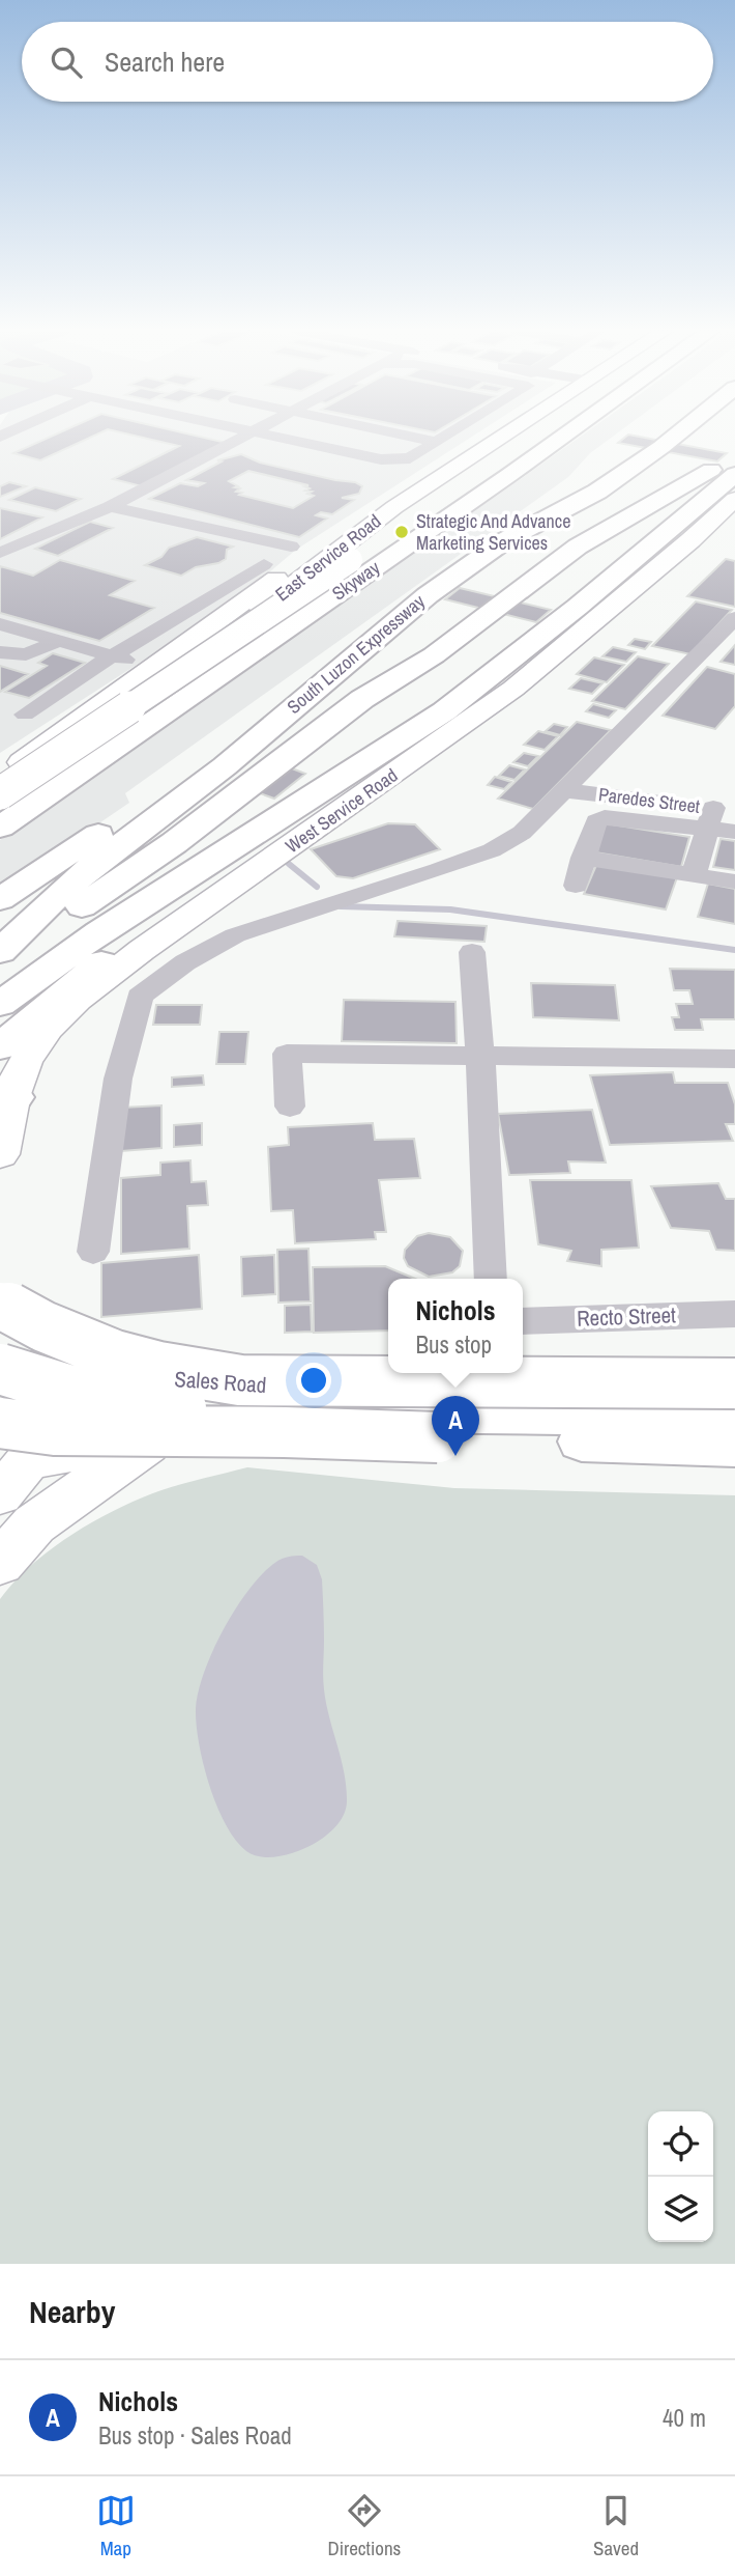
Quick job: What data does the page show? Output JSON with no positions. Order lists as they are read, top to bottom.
{
  "streets": {
    "highway": ["Skyway", "South Luzon Expressway"],
    "main road": ["East Service Road", "West Service Road", "Sales Road"],
    "street": ["Paredes Street", "Recto Street"]
  },
  "crossings": [
    ["East Service Road", "Skyway"]
  ],
  "places": ["Strategic And Advance Marketing Services"],
  "page": {
    "search": "Search here",
    "popup": ["Nichols", "Bus stop"],
    "pins": "A",
    "heading": "Nearby",
    "list": [
      {
        "mark": "A",
        "name": "Nichols",
        "note": "Bus stop · Sales Road",
        "value": "40 m"
      }
    ],
    "nav": ["Map", "Directions", "Saved"]
  }
}
